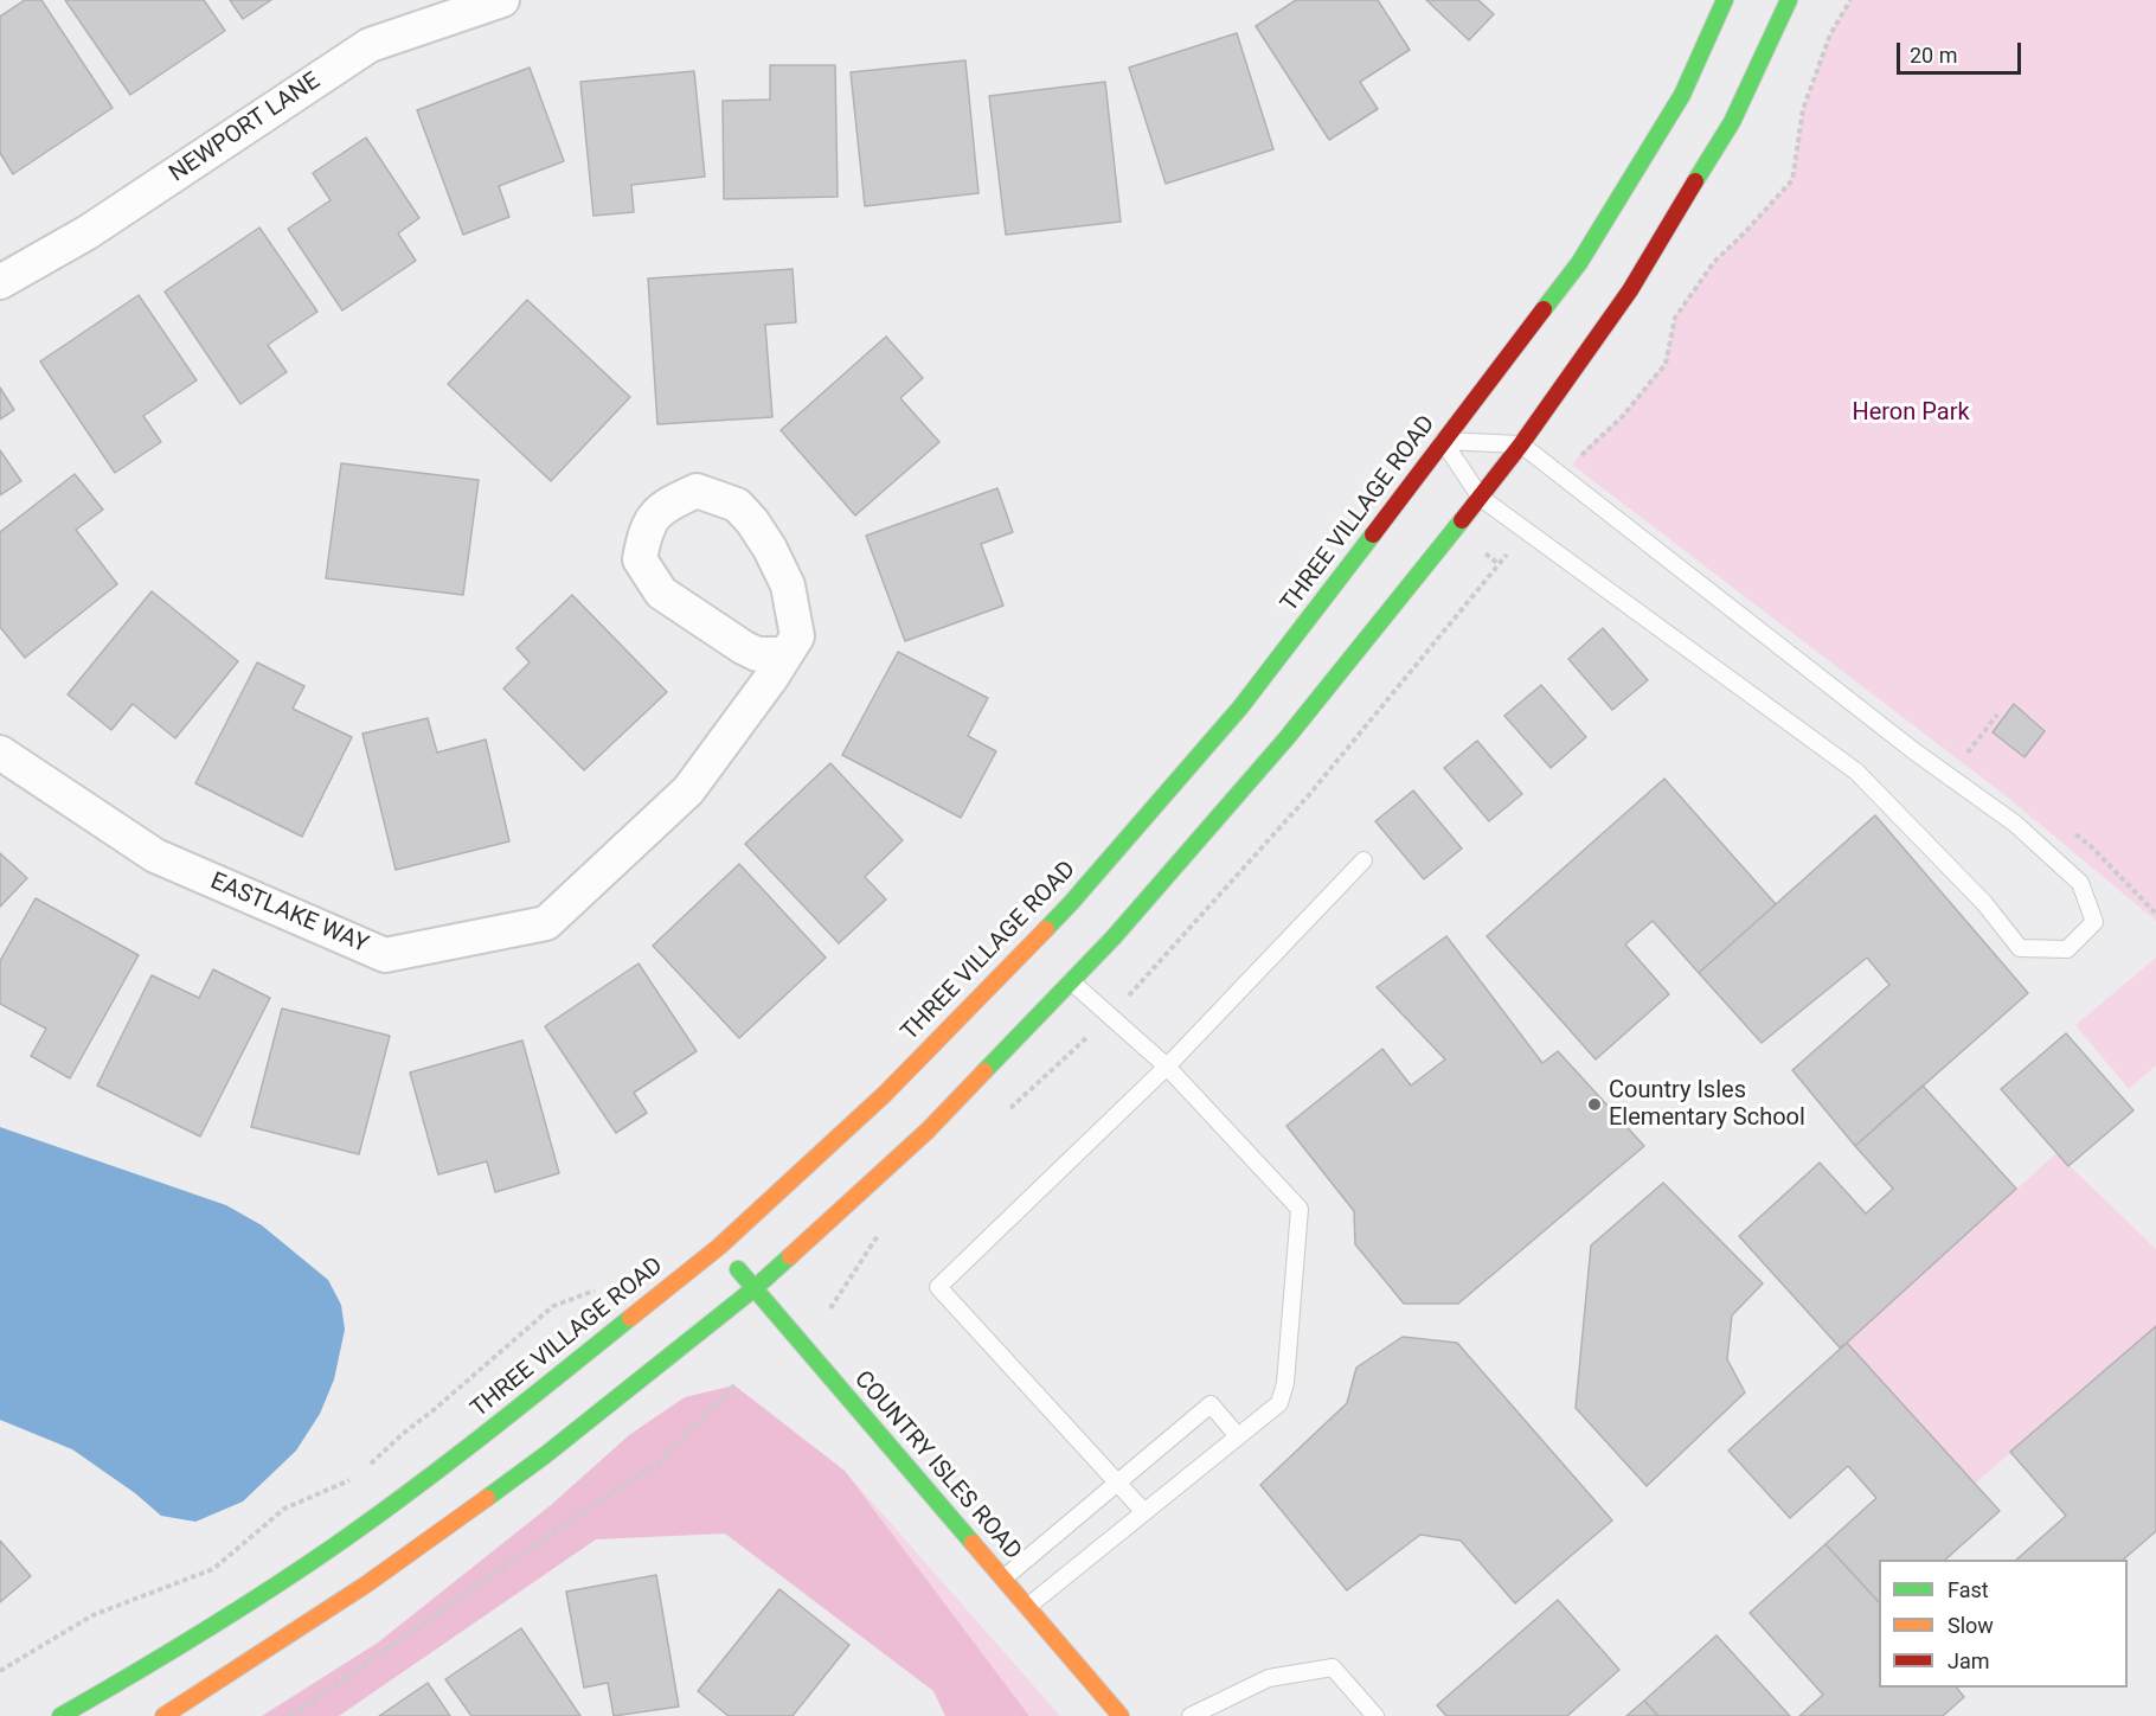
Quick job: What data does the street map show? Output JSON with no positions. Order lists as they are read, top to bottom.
{
  "streets": {
    "street": [
      "NEWPORT LANE",
      "THREE VILLAGE ROAD",
      "EASTLAKE WAY",
      "COUNTRY ISLES ROAD"
    ]
  },
  "crossings": [
    ["THREE VILLAGE ROAD", "COUNTRY ISLES ROAD"]
  ],
  "parks": ["Heron Park"],
  "places": ["Country Isles Elementary School"],
  "legend": ["Fast", "Slow", "Jam"],
  "scale_bar": "20 m"
}
